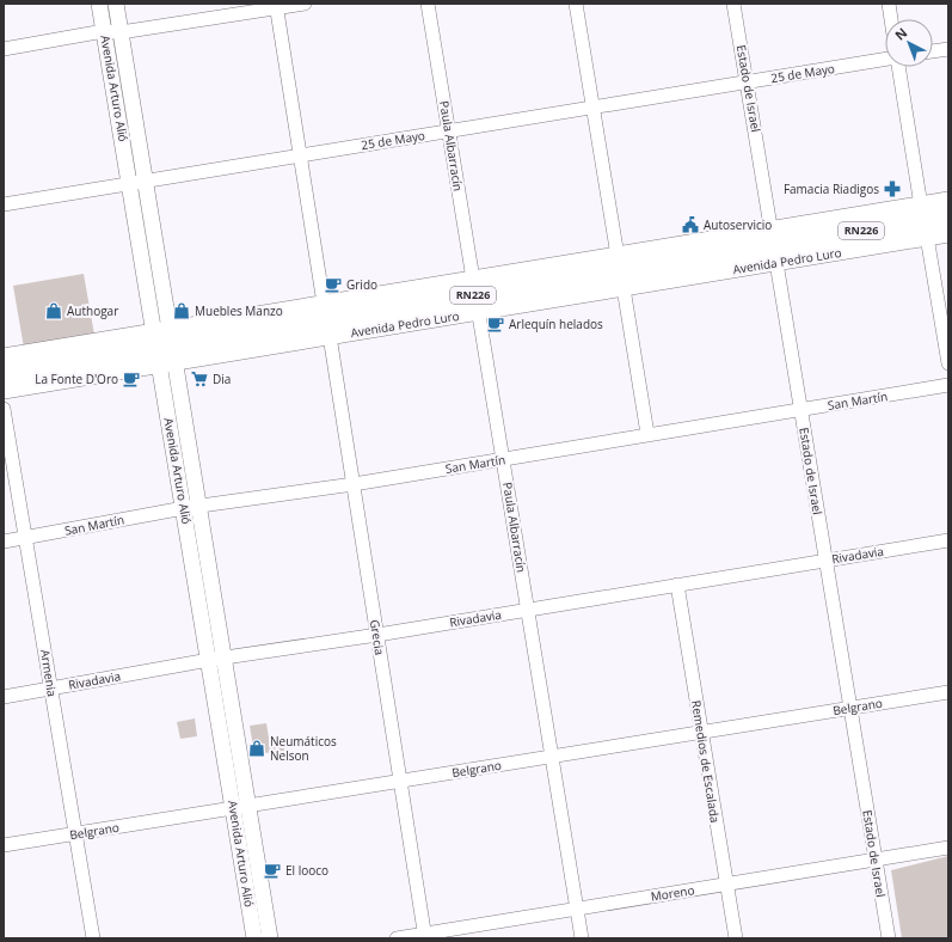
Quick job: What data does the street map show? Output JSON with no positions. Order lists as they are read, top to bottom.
{
  "streets": {
    "highway": ["RN226", "Avenida Pedro Luro"],
    "main road": ["Avenida Arturo Alió"],
    "street": [
      "25 de Mayo",
      "Estado de Israel",
      "Paula Albarracín",
      "San Martín",
      "Rivadavia",
      "Grecia",
      "Armenia",
      "Belgrano",
      "Remedios de Escalada",
      "Moreno"
    ]
  },
  "crossings": [
    ["25 de Mayo", "Avenida Arturo Alió"],
    ["25 de Mayo", "Estado de Israel"],
    ["25 de Mayo", "Paula Albarracín"],
    ["Avenida Arturo Alió", "Avenida Pedro Luro"],
    ["Avenida Arturo Alió", "San Martín"],
    ["Avenida Arturo Alió", "Rivadavia"],
    ["Avenida Arturo Alió", "Belgrano"],
    ["Estado de Israel", "Avenida Pedro Luro"],
    ["Estado de Israel", "San Martín"],
    ["Estado de Israel", "Rivadavia"],
    ["Estado de Israel", "Belgrano"],
    ["Estado de Israel", "Moreno"],
    ["Paula Albarracín", "Avenida Pedro Luro"],
    ["Paula Albarracín", "San Martín"],
    ["Paula Albarracín", "Rivadavia"],
    ["Paula Albarracín", "Belgrano"],
    ["Paula Albarracín", "Moreno"],
    ["Avenida Pedro Luro", "Grecia"],
    ["San Martín", "Grecia"],
    ["San Martín", "Armenia"],
    ["Rivadavia", "Grecia"],
    ["Rivadavia", "Armenia"],
    ["Rivadavia", "Remedios de Escalada"],
    ["Grecia", "Belgrano"],
    ["Grecia", "Moreno"],
    ["Armenia", "Belgrano"],
    ["Belgrano", "Remedios de Escalada"],
    ["Remedios de Escalada", "Moreno"]
  ],
  "places": {
    "pharmacy": ["Famacia Riadigos"],
    "public building": ["Autoservicio"],
    "cafe": [
      "Grido",
      "Arlequín helados",
      "La Fonte D'Oro",
      "El looco"
    ],
    "shop": ["Authogar", "Muebles Manzo", "Neumáticos Nelson"],
    "supermarket": ["Dia"]
  },
  "north": "top left"
}
